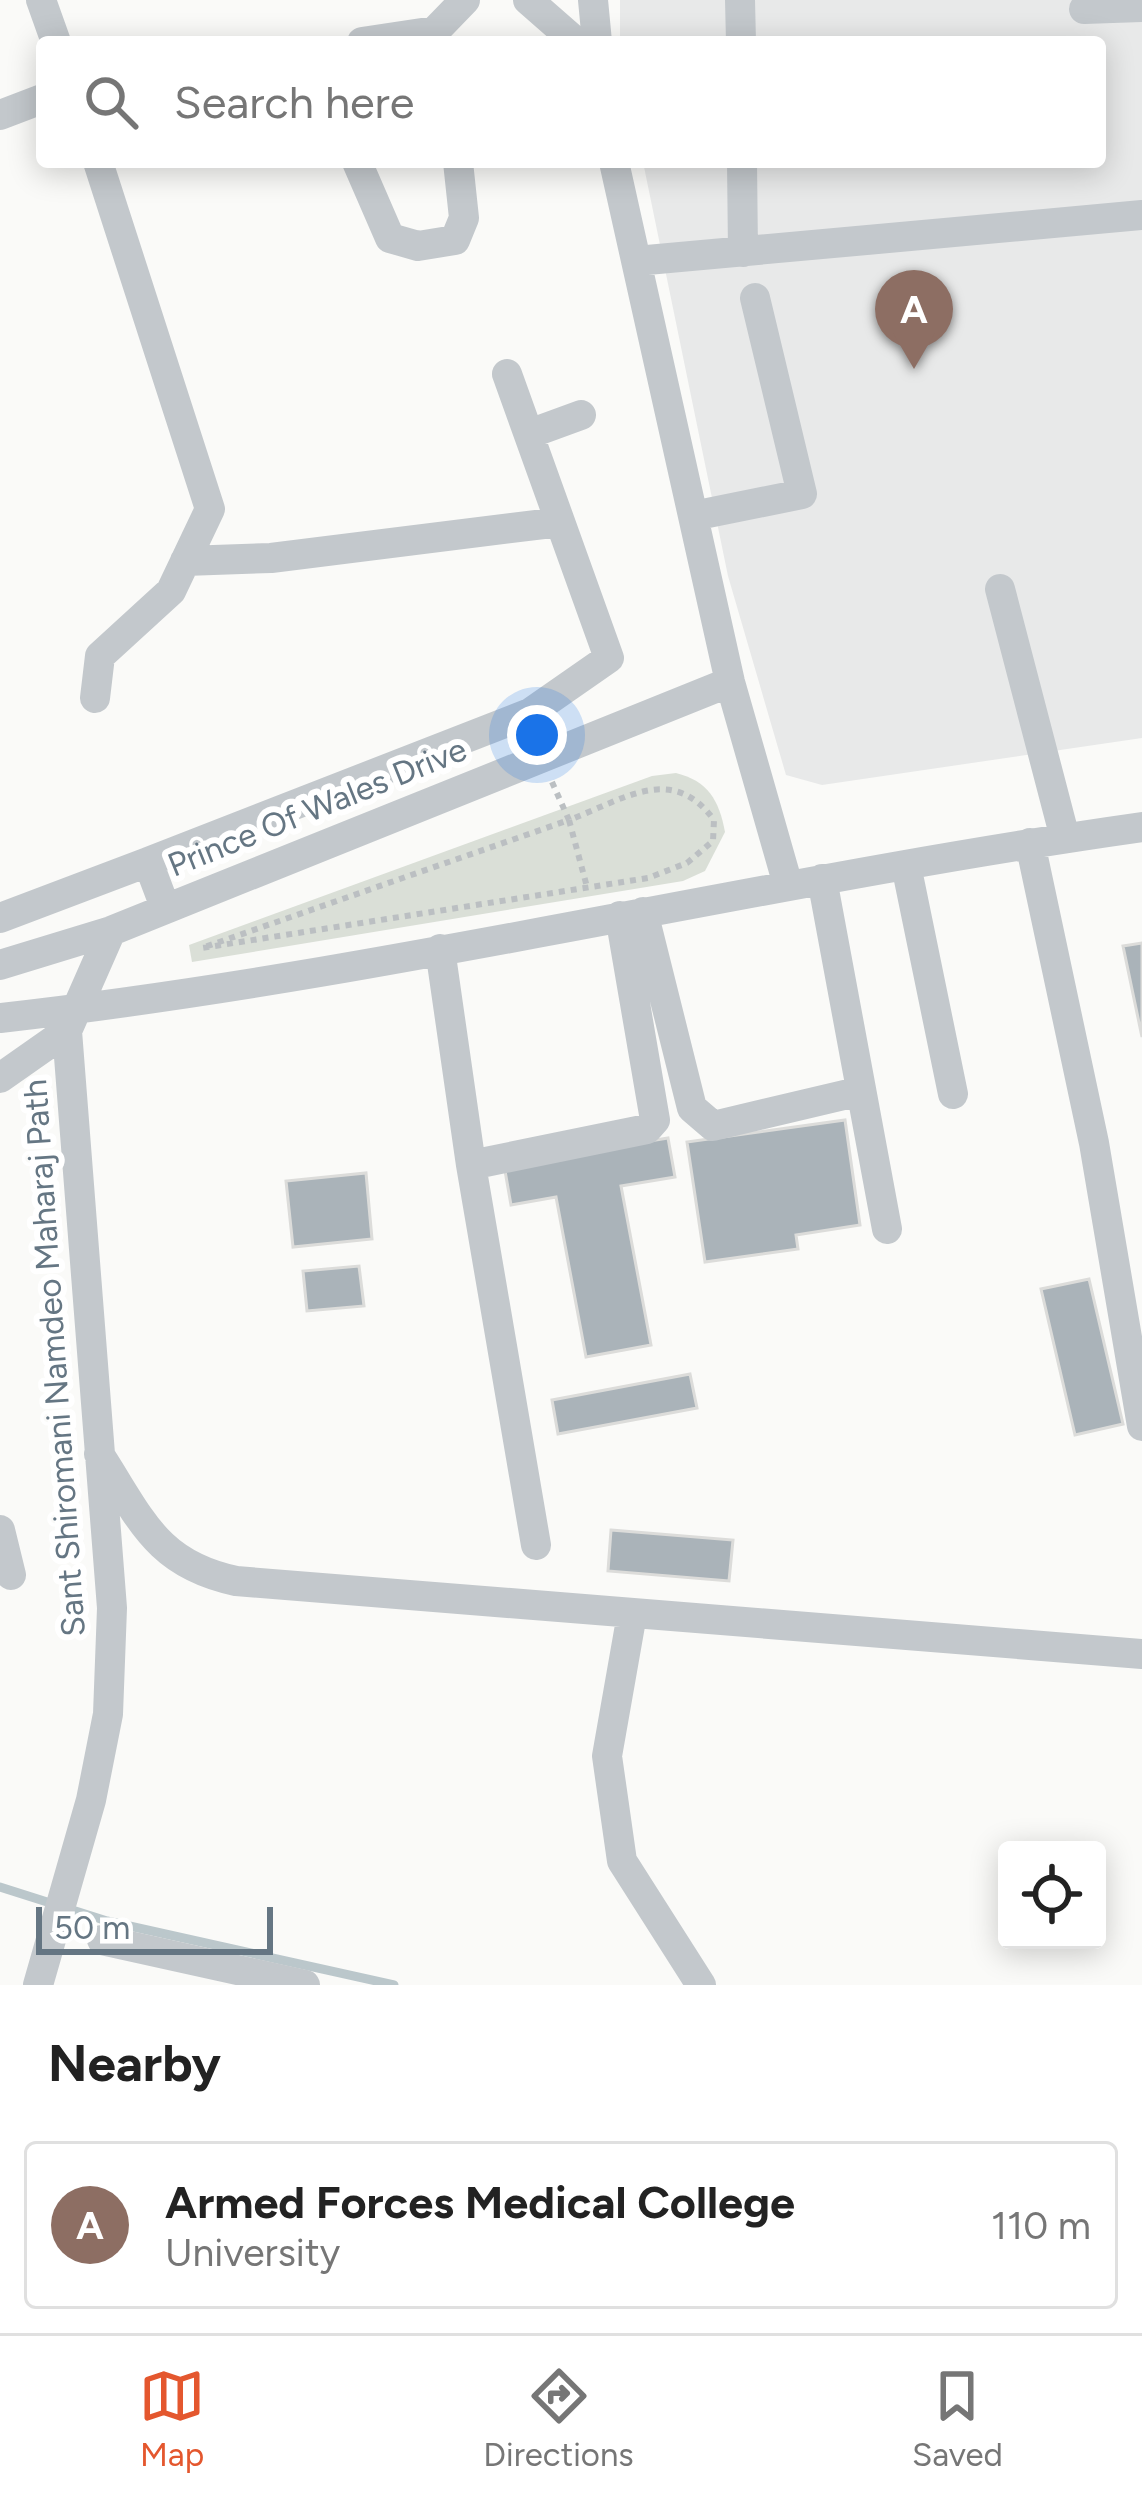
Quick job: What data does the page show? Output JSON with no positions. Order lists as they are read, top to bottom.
{
  "streets": {
    "street": ["Prince Of Wales Drive", "Sant Shiromani Namdeo Maharaj Path"]
  },
  "scale_bar": "50 m",
  "page": {
    "search": "Search here",
    "pins": "A",
    "scale": "50 m",
    "heading": "Nearby",
    "list": [
      {
        "mark": "A",
        "name": "Armed Forces Medical College",
        "note": "University",
        "value": "110 m"
      }
    ],
    "nav": ["Map", "Directions", "Saved"]
  }
}
